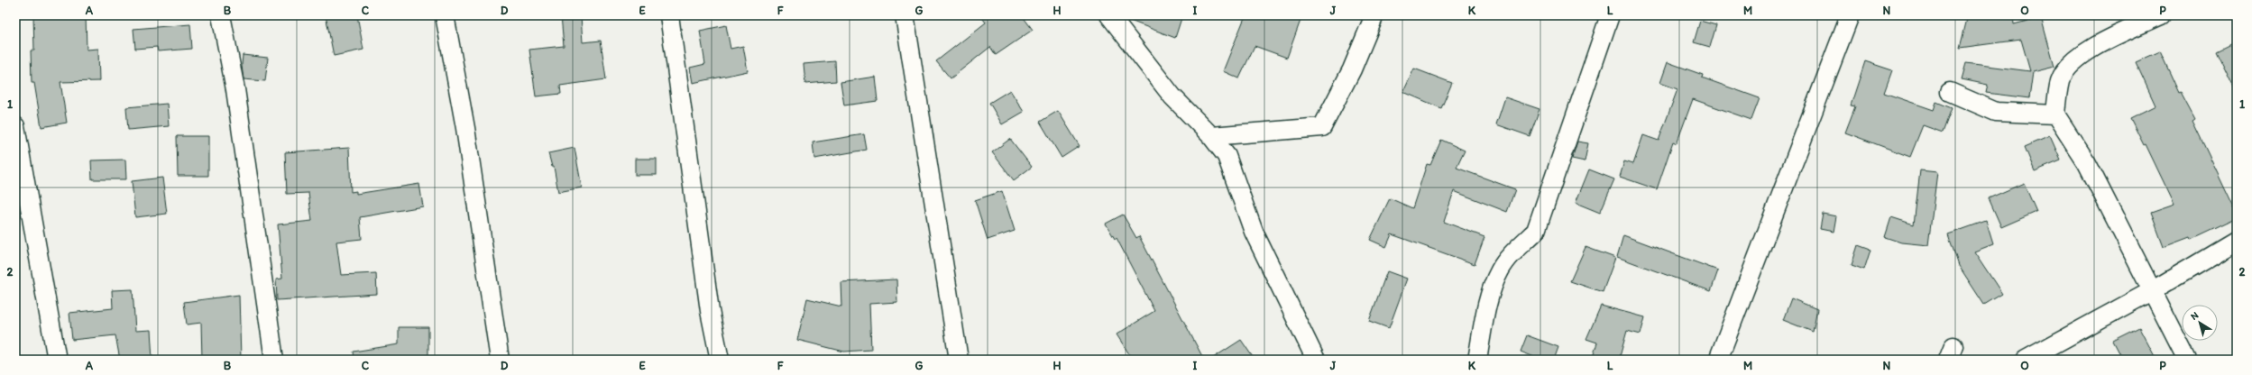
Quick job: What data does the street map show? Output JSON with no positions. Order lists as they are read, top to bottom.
{
  "north": "top left",
  "grid": {
    "columns": [
      "A",
      "B",
      "C",
      "D",
      "E",
      "F",
      "G",
      "H",
      "I",
      "J",
      "K",
      "L",
      "M",
      "N",
      "O",
      "P"
    ],
    "rows": ["1", "2"]
  }
}
